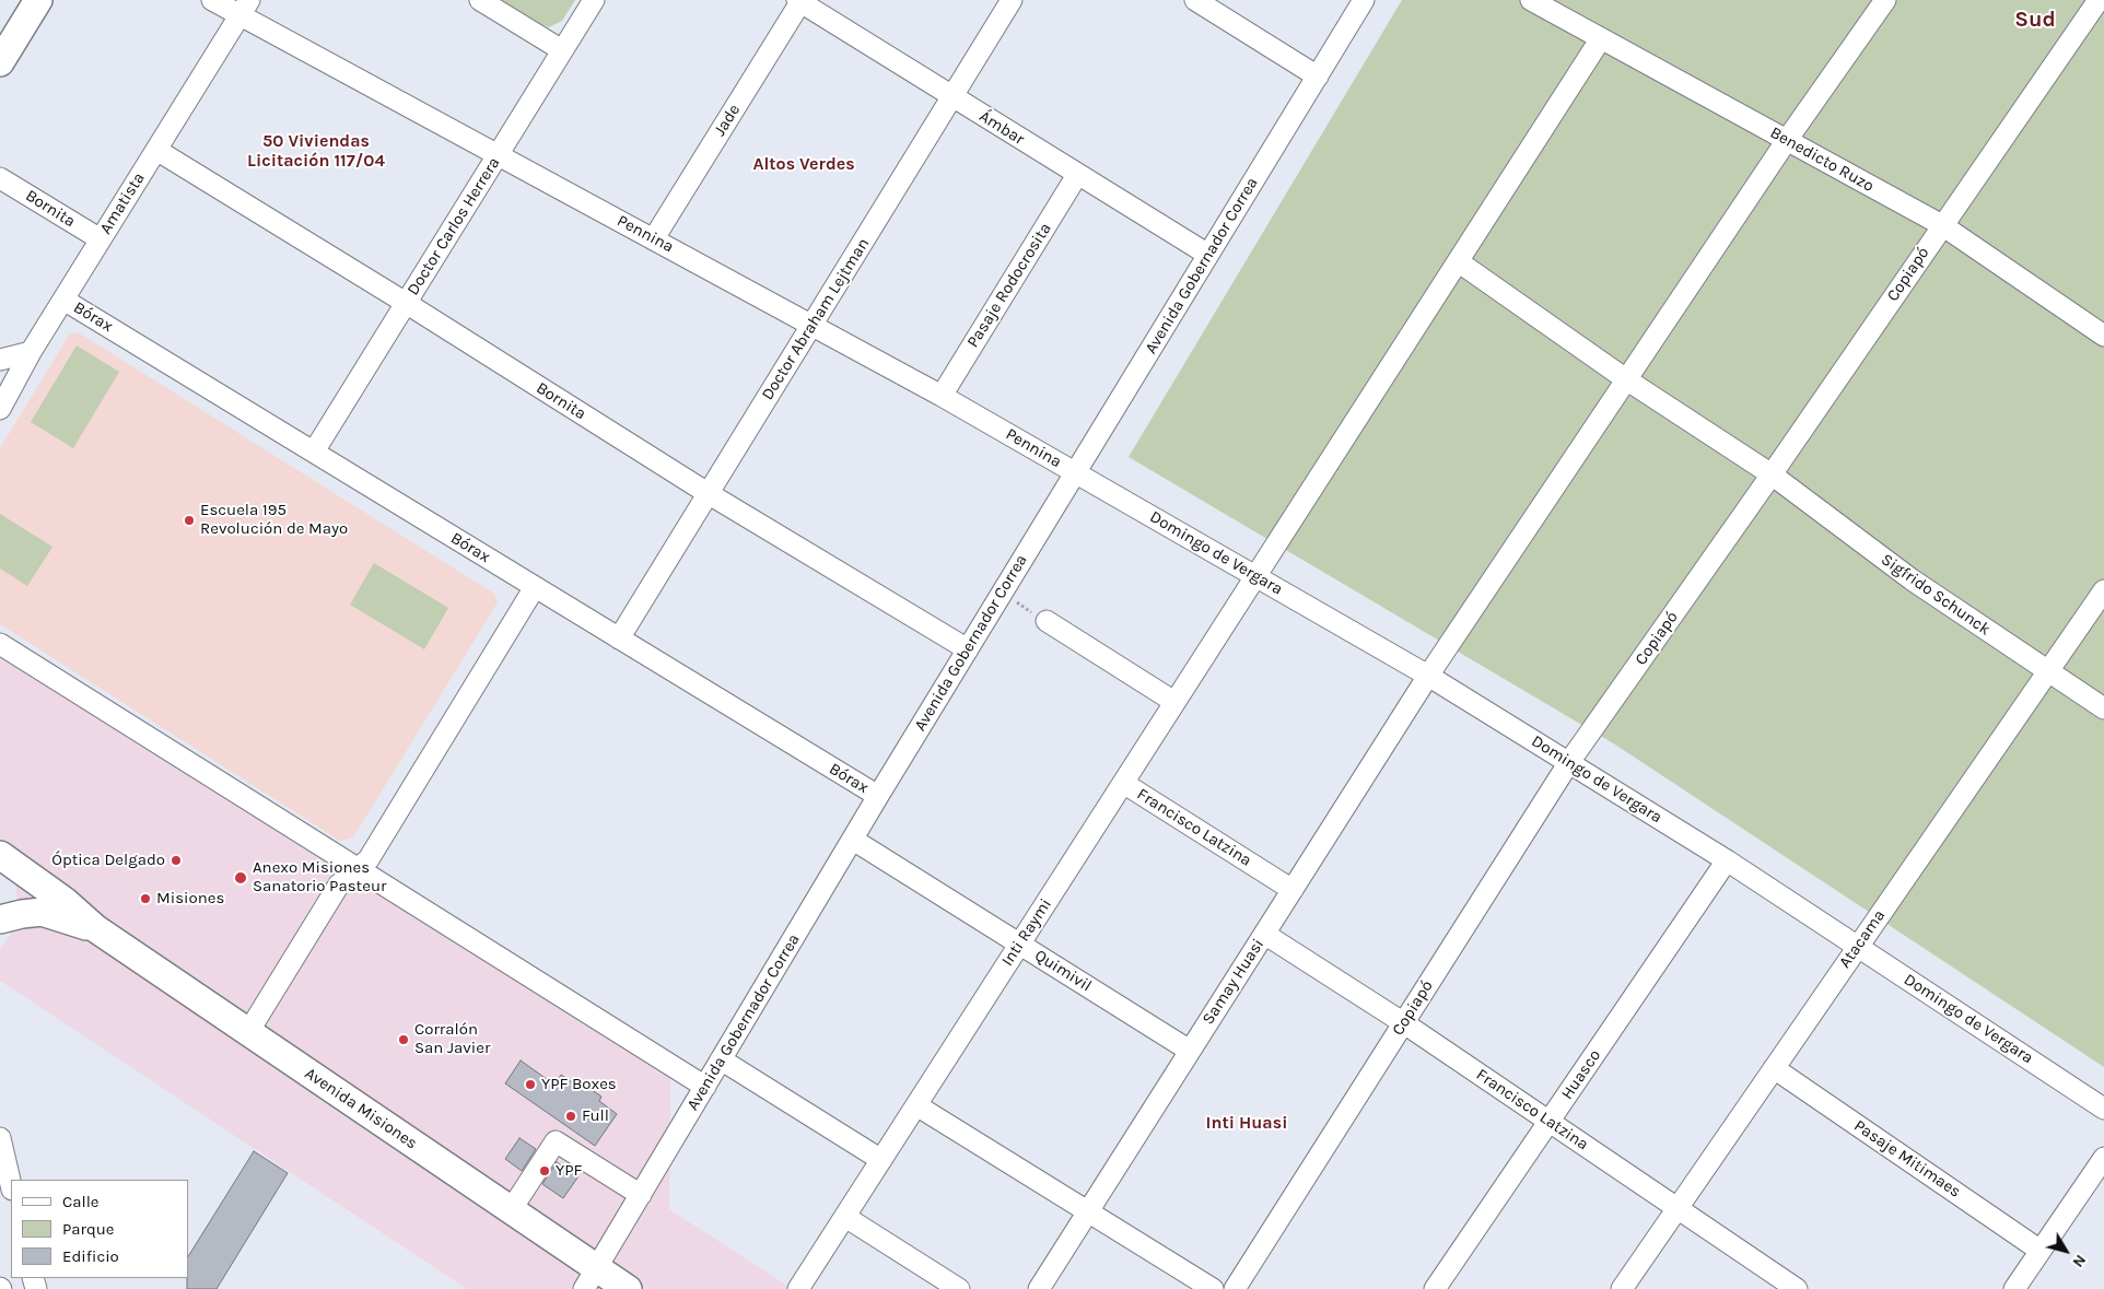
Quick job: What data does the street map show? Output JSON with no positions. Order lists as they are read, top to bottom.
{
  "streets": {
    "main road": ["Avenida Misiones"],
    "street": [
      "Jade",
      "Ámbar",
      "Benedicto Ruzo",
      "Amatista",
      "Bornita",
      "Doctor Carlos Herrera",
      "Pennina",
      "Avenida Gobernador Correa",
      "Copiapó",
      "Pasaje Rodocrosita",
      "Bórax",
      "Doctor Abraham Lejtman",
      "Domingo de Vergara",
      "Sigfrido Schunck",
      "Francisco Latzina",
      "Inti Raymi",
      "Atacama",
      "Quimivil",
      "Samay Huasi",
      "Huasco",
      "Pasaje Mitimaes"
    ]
  },
  "crossings": [
    ["Jade", "Ámbar"],
    ["Jade", "Pennina"],
    ["Ámbar", "Avenida Gobernador Correa"],
    ["Ámbar", "Pasaje Rodocrosita"],
    ["Ámbar", "Doctor Abraham Lejtman"],
    ["Benedicto Ruzo", "Copiapó"],
    ["Benedicto Ruzo", "Inti Raymi"],
    ["Benedicto Ruzo", "Samay Huasi"],
    ["Amatista", "Bornita"],
    ["Amatista", "Pennina"],
    ["Amatista", "Bórax"],
    ["Bornita", "Doctor Carlos Herrera"],
    ["Bornita", "Avenida Gobernador Correa"],
    ["Bornita", "Doctor Abraham Lejtman"],
    ["Doctor Carlos Herrera", "Pennina"],
    ["Doctor Carlos Herrera", "Bórax"],
    ["Pennina", "Avenida Gobernador Correa"],
    ["Pennina", "Pasaje Rodocrosita"],
    ["Pennina", "Doctor Abraham Lejtman"],
    ["Pennina", "Domingo de Vergara"],
    ["Avenida Gobernador Correa", "Bórax"],
    ["Avenida Gobernador Correa", "Domingo de Vergara"],
    ["Avenida Gobernador Correa", "Quimivil"],
    ["Avenida Gobernador Correa", "Avenida Misiones"],
    ["Copiapó", "Domingo de Vergara"],
    ["Copiapó", "Sigfrido Schunck"],
    ["Copiapó", "Francisco Latzina"],
    ["Bórax", "Doctor Abraham Lejtman"],
    ["Domingo de Vergara", "Inti Raymi"],
    ["Domingo de Vergara", "Atacama"],
    ["Domingo de Vergara", "Samay Huasi"],
    ["Domingo de Vergara", "Huasco"],
    ["Sigfrido Schunck", "Inti Raymi"],
    ["Sigfrido Schunck", "Atacama"],
    ["Sigfrido Schunck", "Samay Huasi"],
    ["Francisco Latzina", "Inti Raymi"],
    ["Francisco Latzina", "Atacama"],
    ["Francisco Latzina", "Samay Huasi"],
    ["Francisco Latzina", "Huasco"],
    ["Inti Raymi", "Quimivil"],
    ["Atacama", "Pasaje Mitimaes"],
    ["Quimivil", "Samay Huasi"]
  ],
  "districts": [
    "Sud",
    "50 Viviendas Licitación 117/04",
    "Altos Verdes",
    "Inti Huasi"
  ],
  "places": [
    "Escuela 195 Revolución de Mayo",
    "Óptica Delgado",
    "Anexo Misiones Sanatorio Pasteur",
    "Misiones",
    "Corralón San Javier",
    "YPF Boxes",
    "Full",
    "YPF"
  ],
  "legend": ["Calle", "Parque", "Edificio"],
  "north": "bottom right"
}
